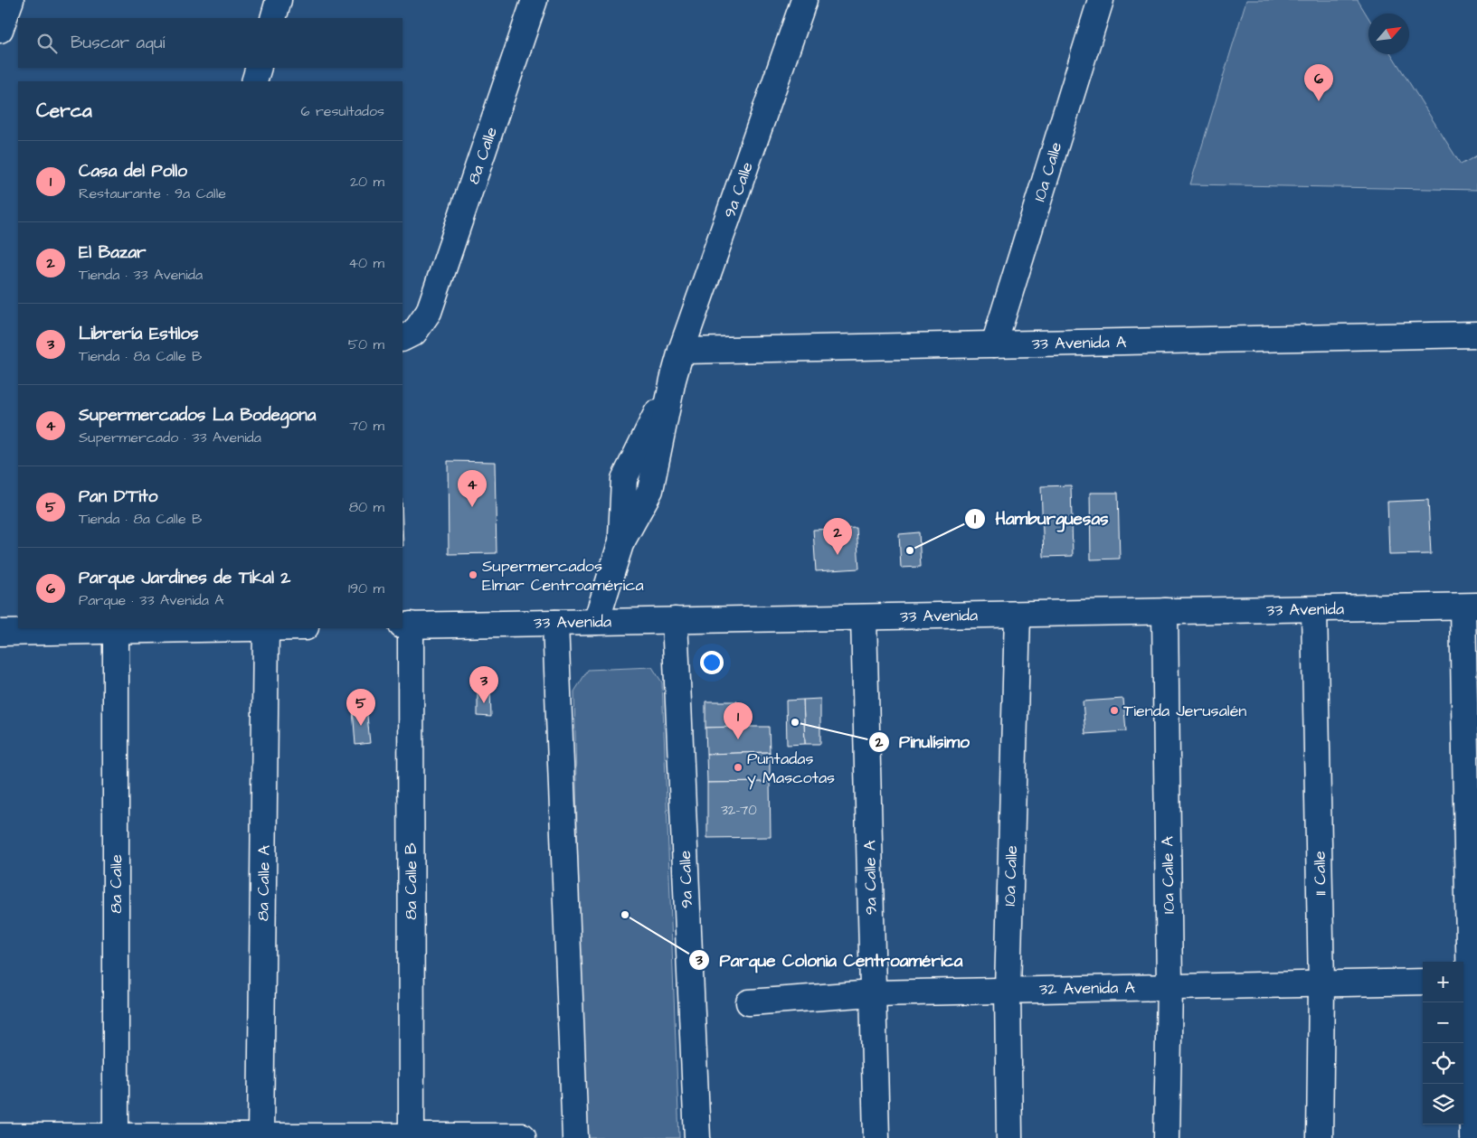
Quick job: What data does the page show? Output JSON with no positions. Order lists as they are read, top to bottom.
{
  "streets": {
    "street": [
      "8a Calle",
      "10a Calle",
      "9a Calle",
      "33 Avenida A",
      "33 Avenida",
      "11 Calle",
      "10a Calle A",
      "9a Calle A",
      "8a Calle B",
      "8a Calle A",
      "32 Avenida A"
    ]
  },
  "crossings": [
    ["10a Calle", "33 Avenida A"],
    ["10a Calle", "33 Avenida"],
    ["10a Calle", "32 Avenida A"],
    ["9a Calle", "33 Avenida A"],
    ["9a Calle", "33 Avenida"],
    ["33 Avenida", "11 Calle"],
    ["33 Avenida", "10a Calle A"],
    ["33 Avenida", "9a Calle A"],
    ["33 Avenida", "8a Calle B"],
    ["11 Calle", "32 Avenida A"],
    ["10a Calle A", "32 Avenida A"],
    ["9a Calle A", "32 Avenida A"]
  ],
  "places": [
    "Hamburguesas",
    "Supermercados Elmar Centroamérica",
    "Tienda Jerusalén",
    "Pinulísimo",
    "Puntadas y Mascotas",
    "Parque Colonia Centroamérica"
  ],
  "house_numbers": ["32-70"],
  "north": "top right",
  "page": {
    "search": "Buscar aquí",
    "pins": [
      "6",
      "4",
      "2",
      "3",
      "5",
      "1"
    ],
    "heading": ["Cerca", "6 resultados"],
    "list": [
      {
        "mark": "1",
        "name": "Casa del Pollo",
        "note": "Restaurante · 9a Calle",
        "value": "20 m"
      },
      {
        "mark": "2",
        "name": "El Bazar",
        "note": "Tienda · 33 Avenida",
        "value": "40 m"
      },
      {
        "mark": "3",
        "name": "Librería Estilos",
        "note": "Tienda · 8a Calle B",
        "value": "50 m"
      },
      {
        "mark": "4",
        "name": "Supermercados La Bodegona",
        "note": "Supermercado · 33 Avenida",
        "value": "70 m"
      },
      {
        "mark": "5",
        "name": "Pan D'Tito",
        "note": "Tienda · 8a Calle B",
        "value": "80 m"
      },
      {
        "mark": "6",
        "name": "Parque Jardines de Tikal 2",
        "note": "Parque · 33 Avenida A",
        "value": "190 m"
      }
    ],
    "map_buttons": ["+", "−"]
  }
}
